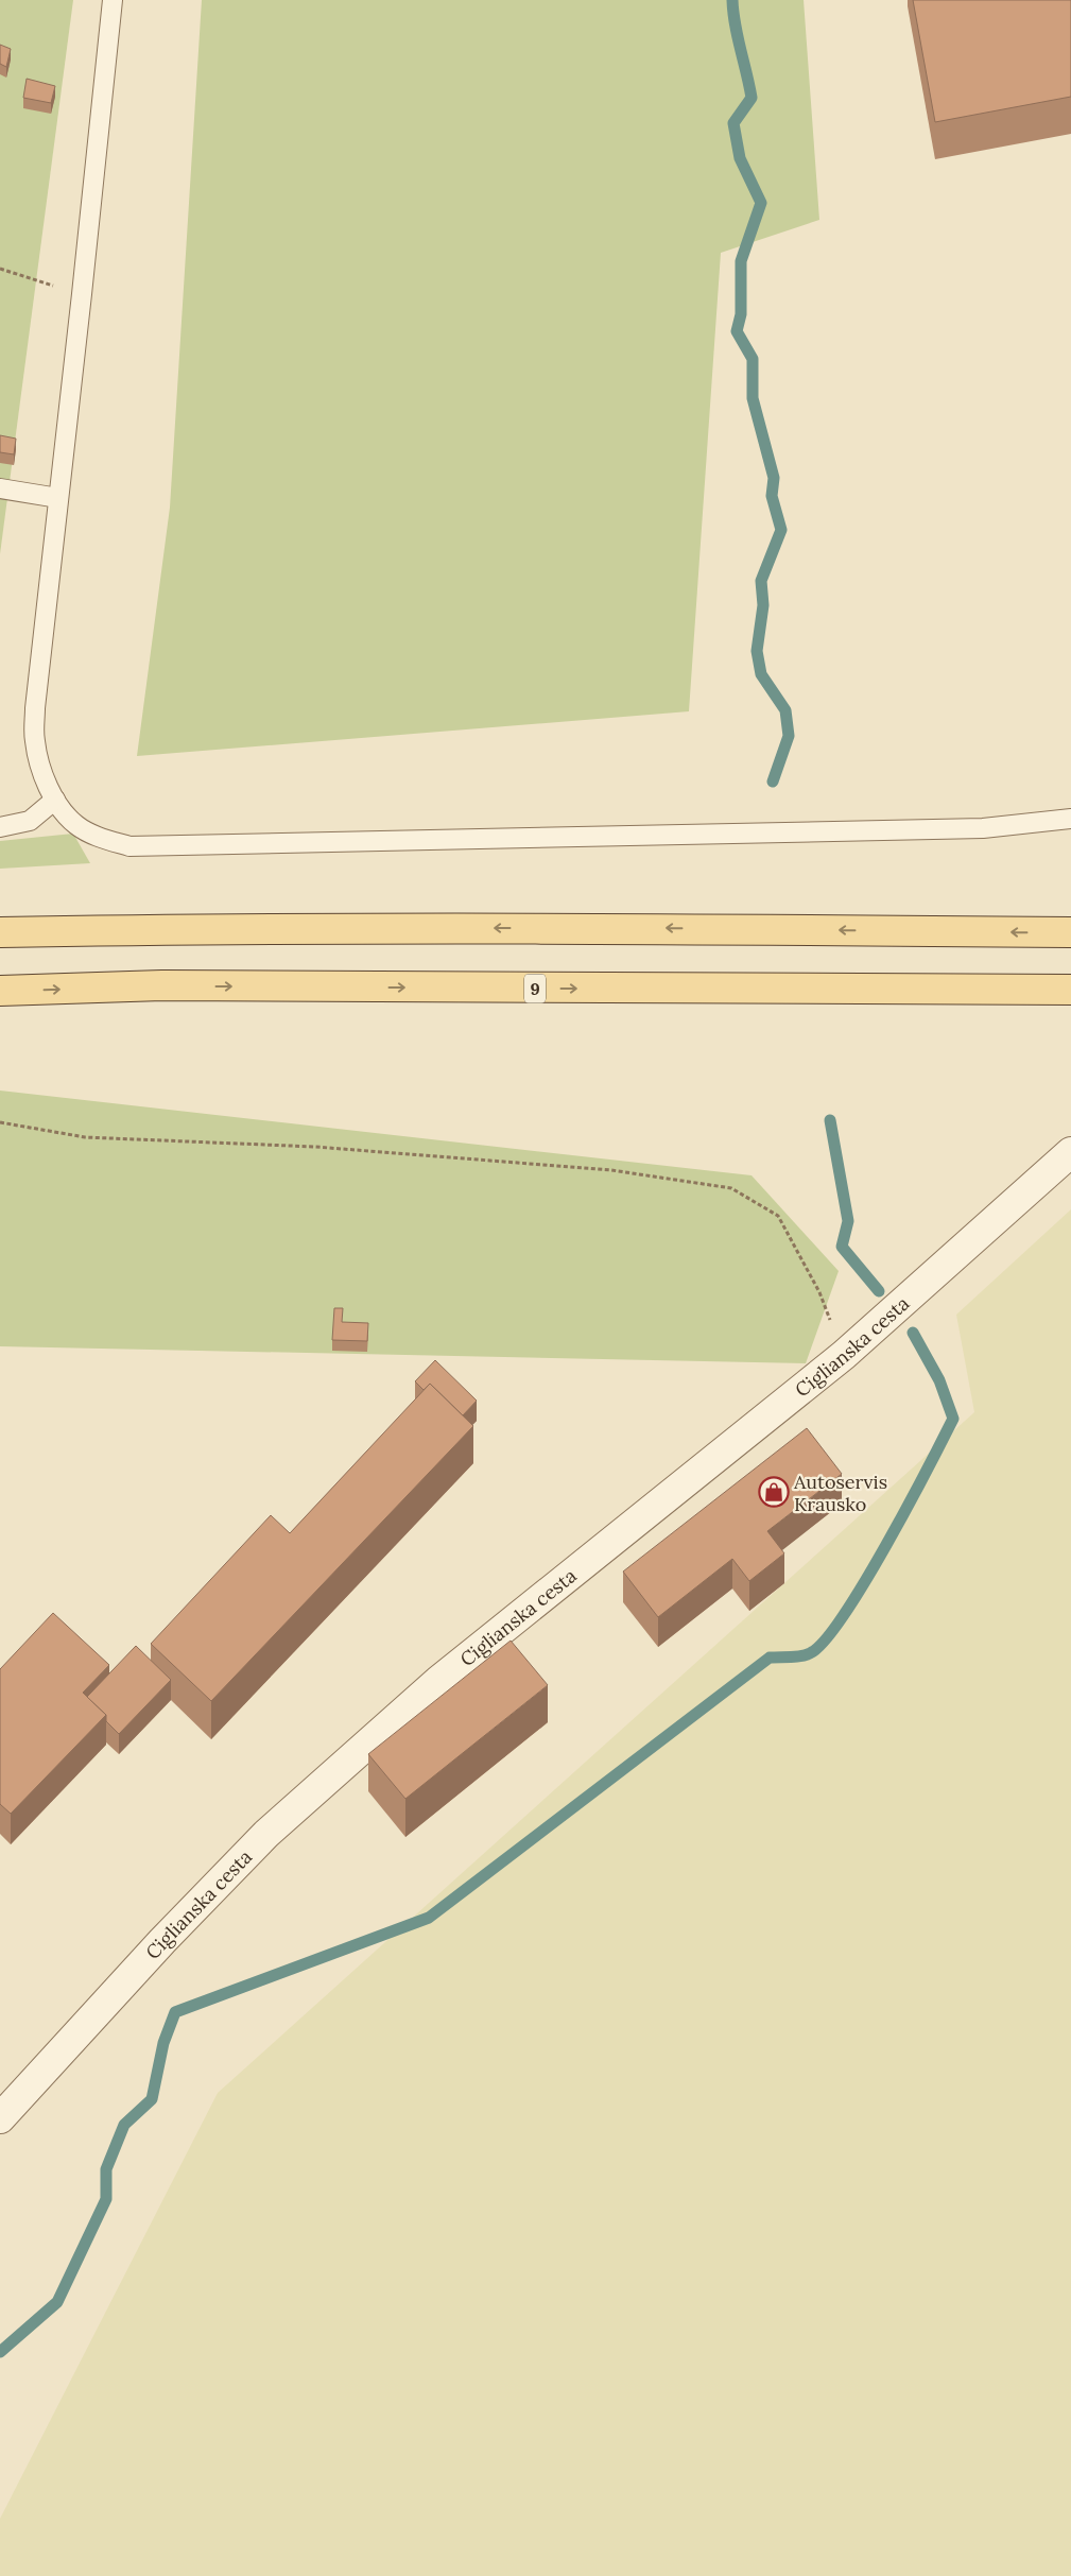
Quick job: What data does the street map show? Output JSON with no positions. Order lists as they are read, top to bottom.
{
  "streets": {
    "main road": ["9"],
    "street": ["Ciglianska cesta"]
  },
  "places": {
    "shop": ["Autoservis Krausko"]
  }
}
